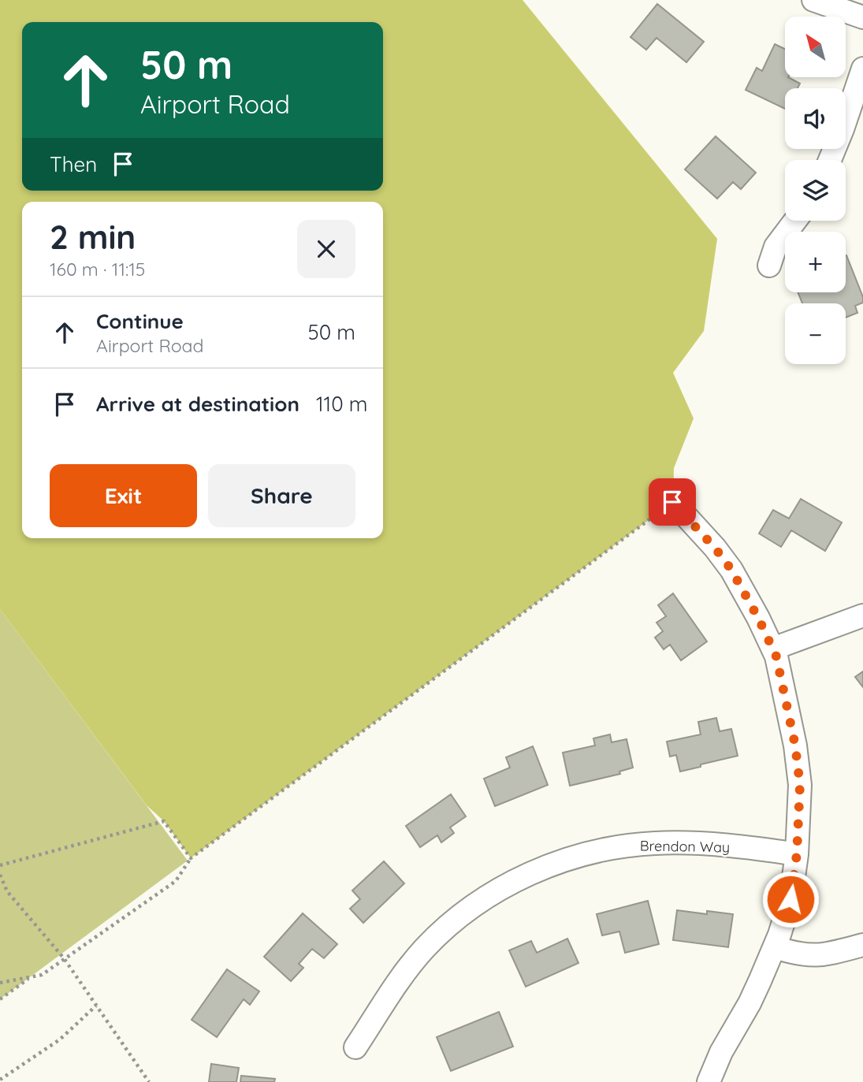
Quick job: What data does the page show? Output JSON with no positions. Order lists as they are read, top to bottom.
{
  "streets": {
    "street": ["Brendon Way"]
  },
  "north": "top left",
  "page": {
    "map_buttons": ["+", "−"],
    "turn": ["50 m", "Airport Road"],
    "then": "Then",
    "heading": ["2 min", "160 m · 11:15"],
    "list": [
      {
        "name": "Continue",
        "note": "Airport Road",
        "value": "50 m"
      },
      {
        "name": "Arrive at destination",
        "value": "110 m"
      }
    ],
    "buttons": ["Exit", "Share"]
  }
}
